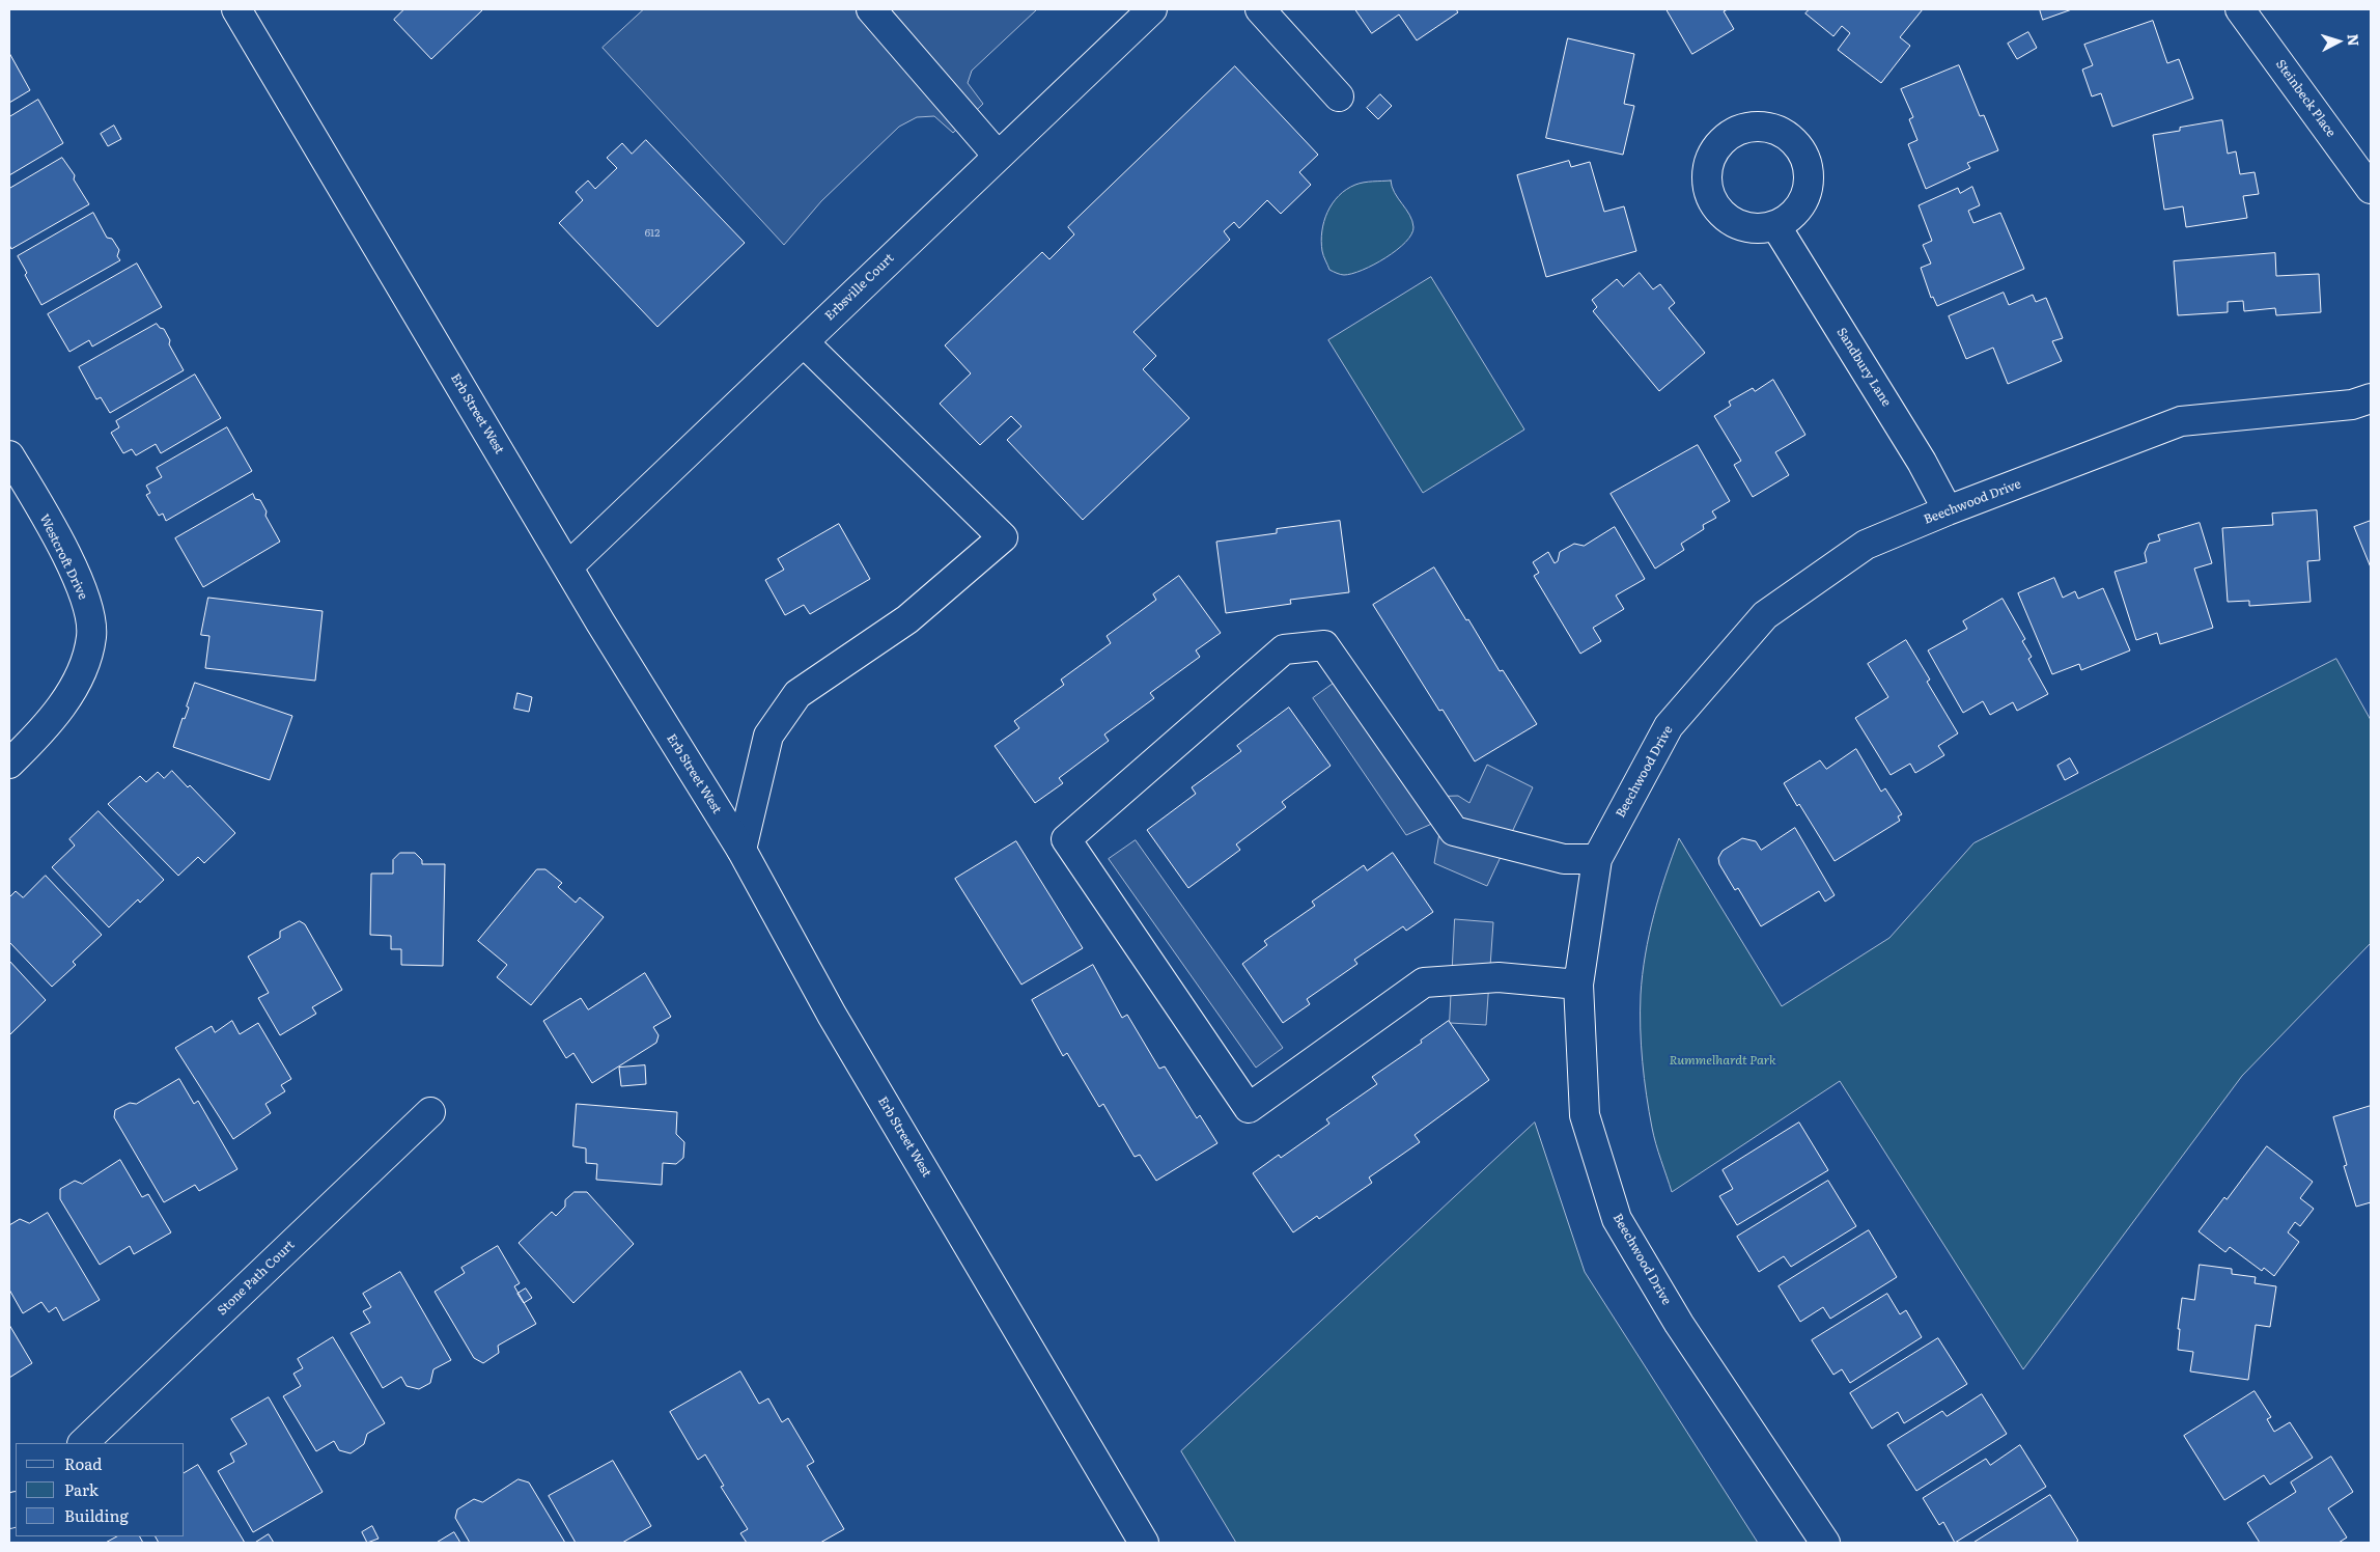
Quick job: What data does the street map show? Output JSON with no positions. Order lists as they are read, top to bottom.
{
  "streets": {
    "street": [
      "Steinbeck Place",
      "Erbsville Court",
      "Sandbury Lane",
      "Erb Street West",
      "Beechwood Drive",
      "Westcroft Drive",
      "Stone Path Court"
    ]
  },
  "crossings": [
    ["Erbsville Court", "Erb Street West"],
    ["Sandbury Lane", "Beechwood Drive"]
  ],
  "parks": ["Rummelhardt Park"],
  "house_numbers": ["612"],
  "legend": ["Road", "Park", "Building"],
  "north": "right"
}
